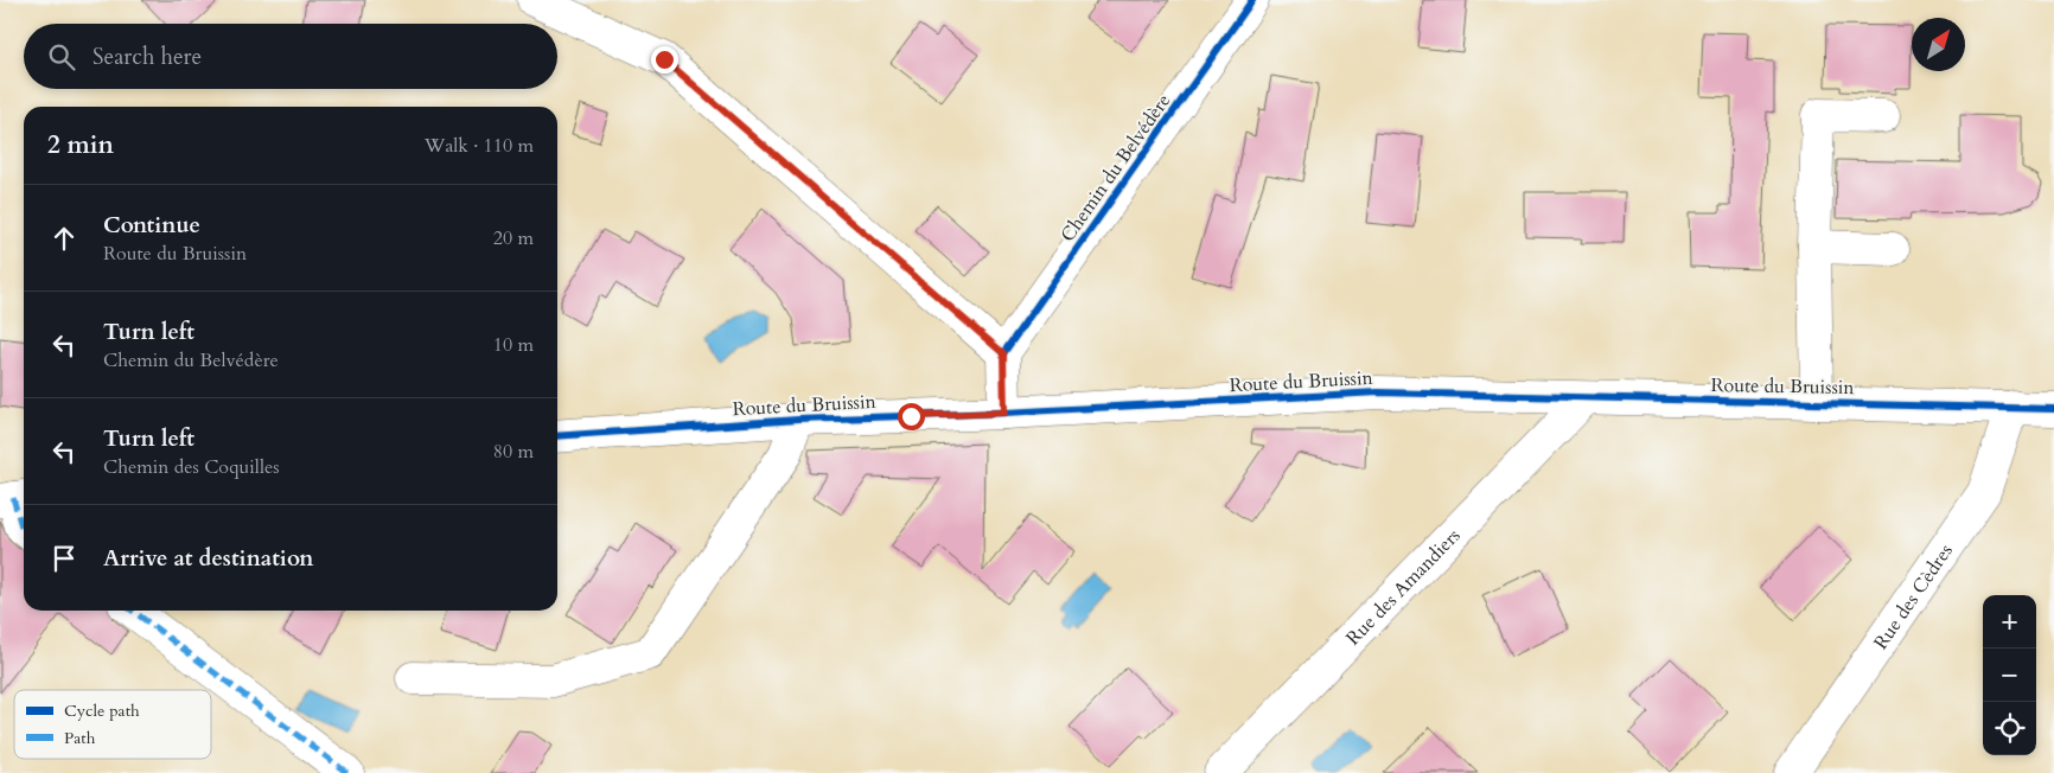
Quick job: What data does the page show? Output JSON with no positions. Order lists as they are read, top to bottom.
{
  "streets": {
    "street": [
      "Chemin du Belvédère",
      "Route du Bruissin",
      "Rue des Amandiers",
      "Rue des Cèdres"
    ]
  },
  "crossings": [
    ["Route du Bruissin", "Rue des Amandiers"],
    ["Route du Bruissin", "Rue des Cèdres"]
  ],
  "legend": ["Cycle path", "Path"],
  "north": "top right",
  "page": {
    "search": "Search here",
    "heading": ["2 min", "Walk · 110 m"],
    "list": [
      ["Continue", "Route du Bruissin", "20 m"],
      ["Turn left", "Chemin du Belvédère", "10 m"],
      ["Turn left", "Chemin des Coquilles", "80 m"],
      "Arrive at destination"
    ],
    "map_buttons": ["+", "−"]
  }
}
